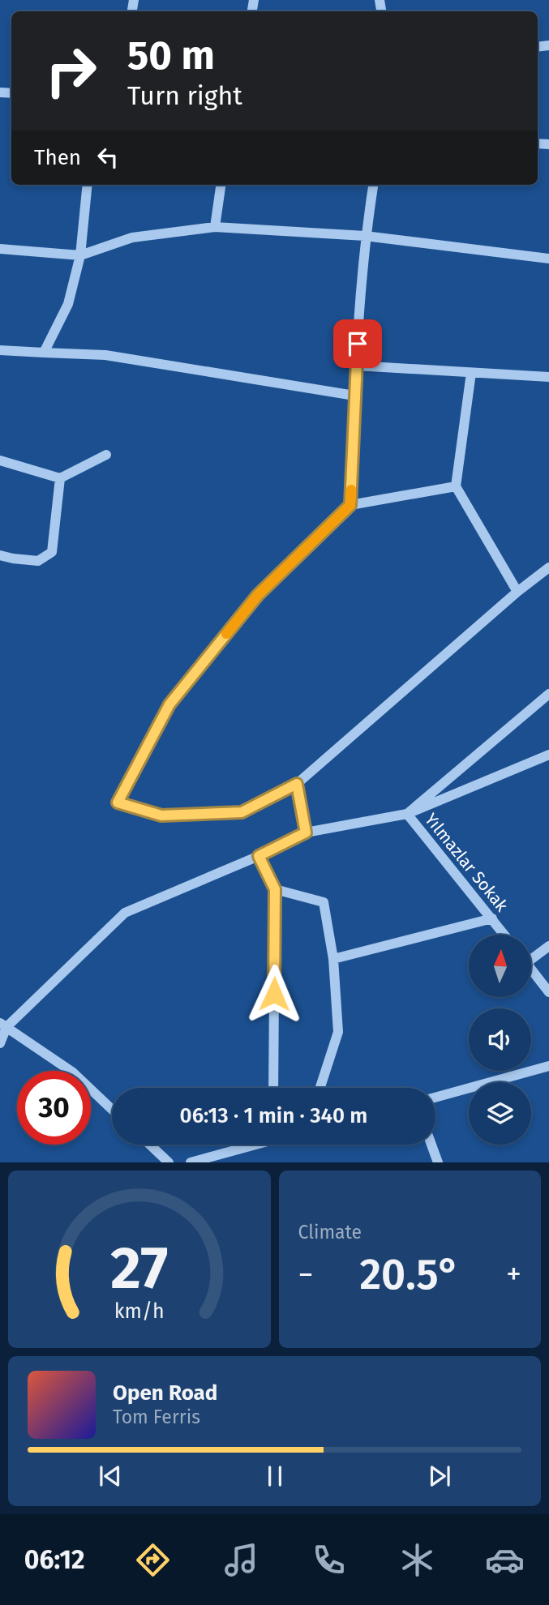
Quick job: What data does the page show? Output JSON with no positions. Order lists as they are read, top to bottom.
{
  "streets": {
    "street": ["Yılmazlar Sokak"]
  },
  "north": "top",
  "page": {
    "turn": ["50 m", "Turn right"],
    "then": "Then",
    "limit": "30",
    "trip": "06:13 · 1 min · 340 m",
    "tile": "Climate",
    "heat": ["−", "20.5°", "+"],
    "song": ["Open Road", "Tom Ferris"],
    "tabs": "06:12",
    "gauge": ["27", "km/h"]
  }
}
